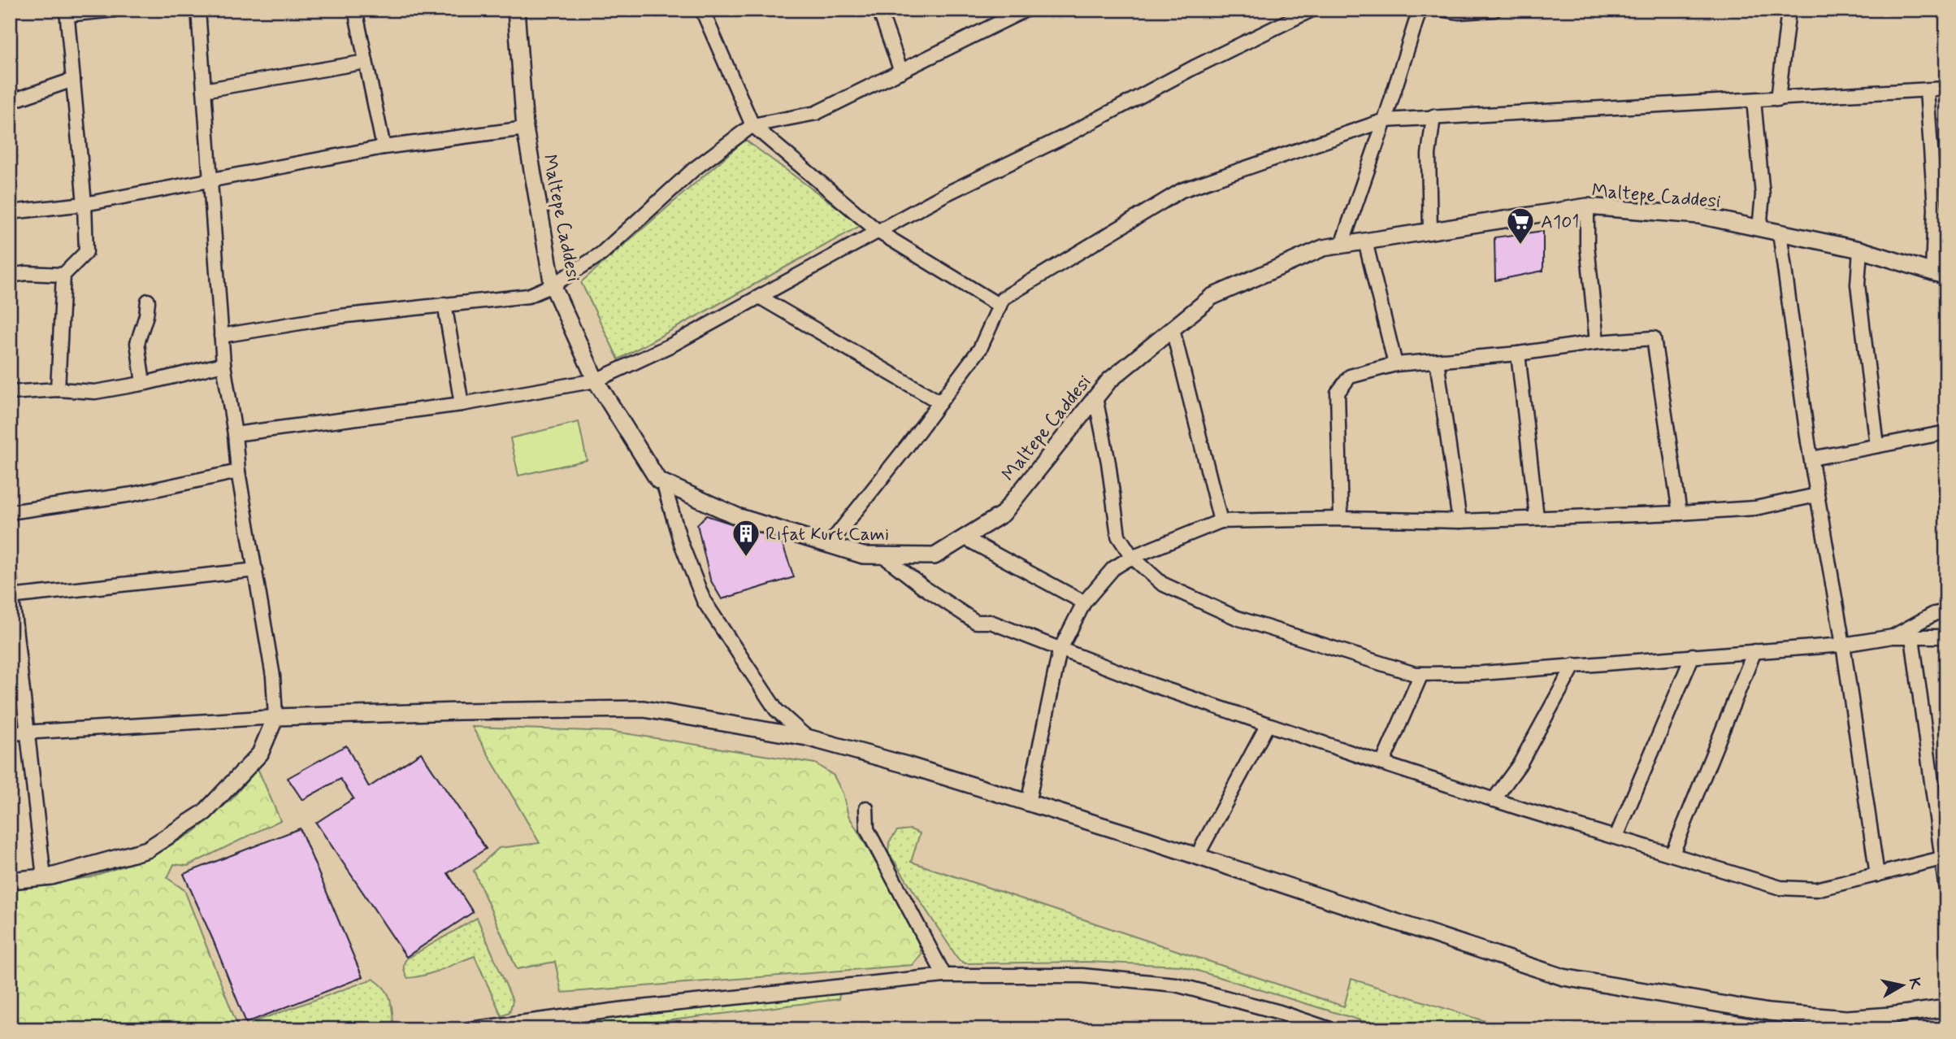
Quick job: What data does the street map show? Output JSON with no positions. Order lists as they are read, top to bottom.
{
  "streets": {
    "street": ["Maltepe Caddesi"]
  },
  "places": {
    "supermarket": ["A101"],
    "building": ["Rıfat Kurt Cami"]
  },
  "north": "right"
}
